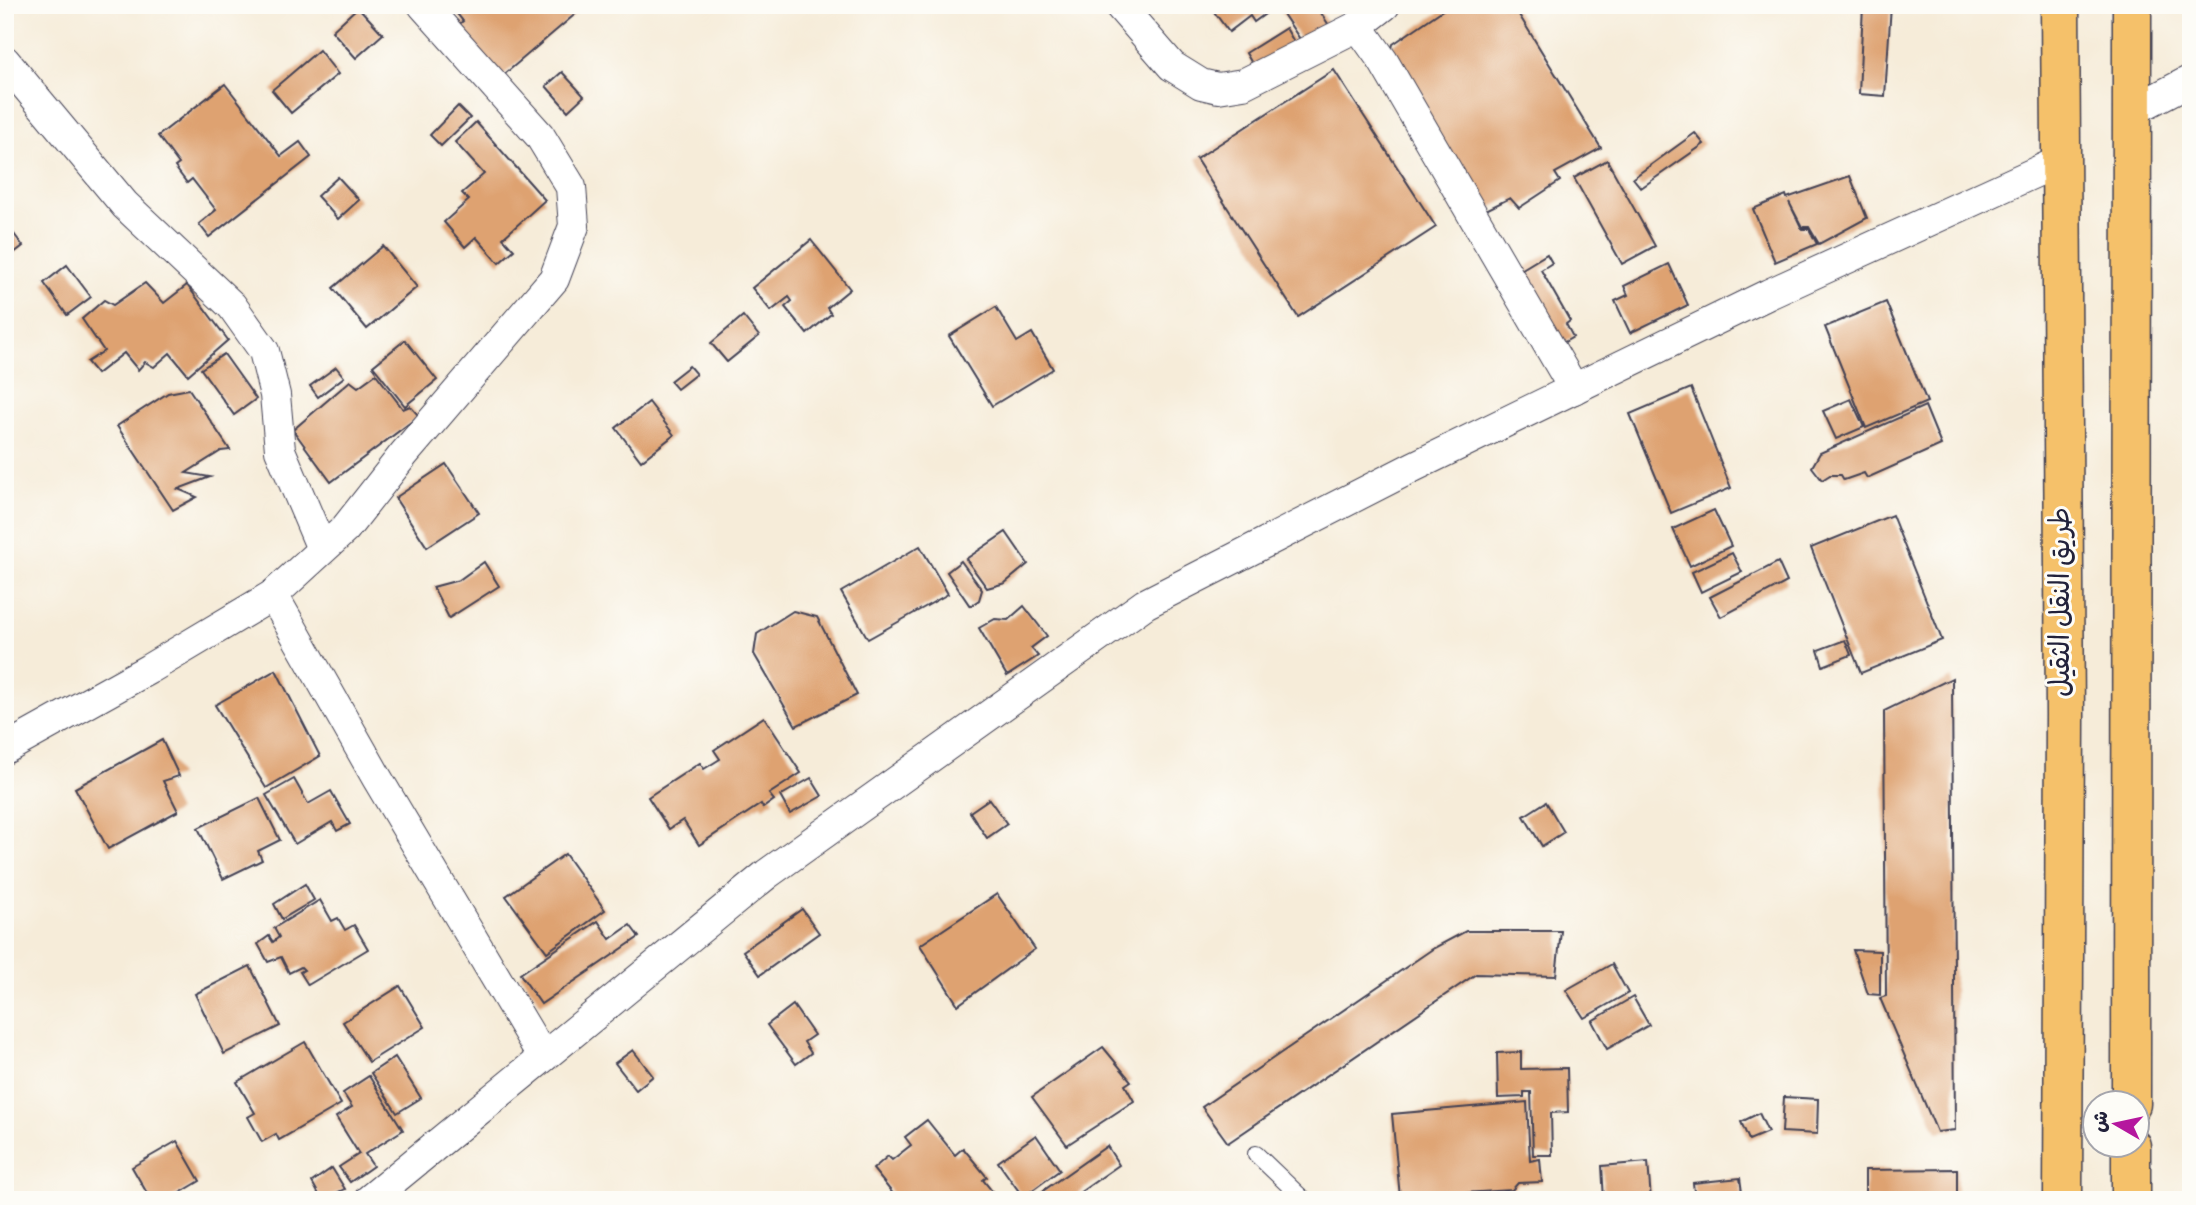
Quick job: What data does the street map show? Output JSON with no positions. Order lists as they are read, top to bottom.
{
  "streets": {
    "highway": ["طريق النقل الثقيل"]
  },
  "north": "left"
}
